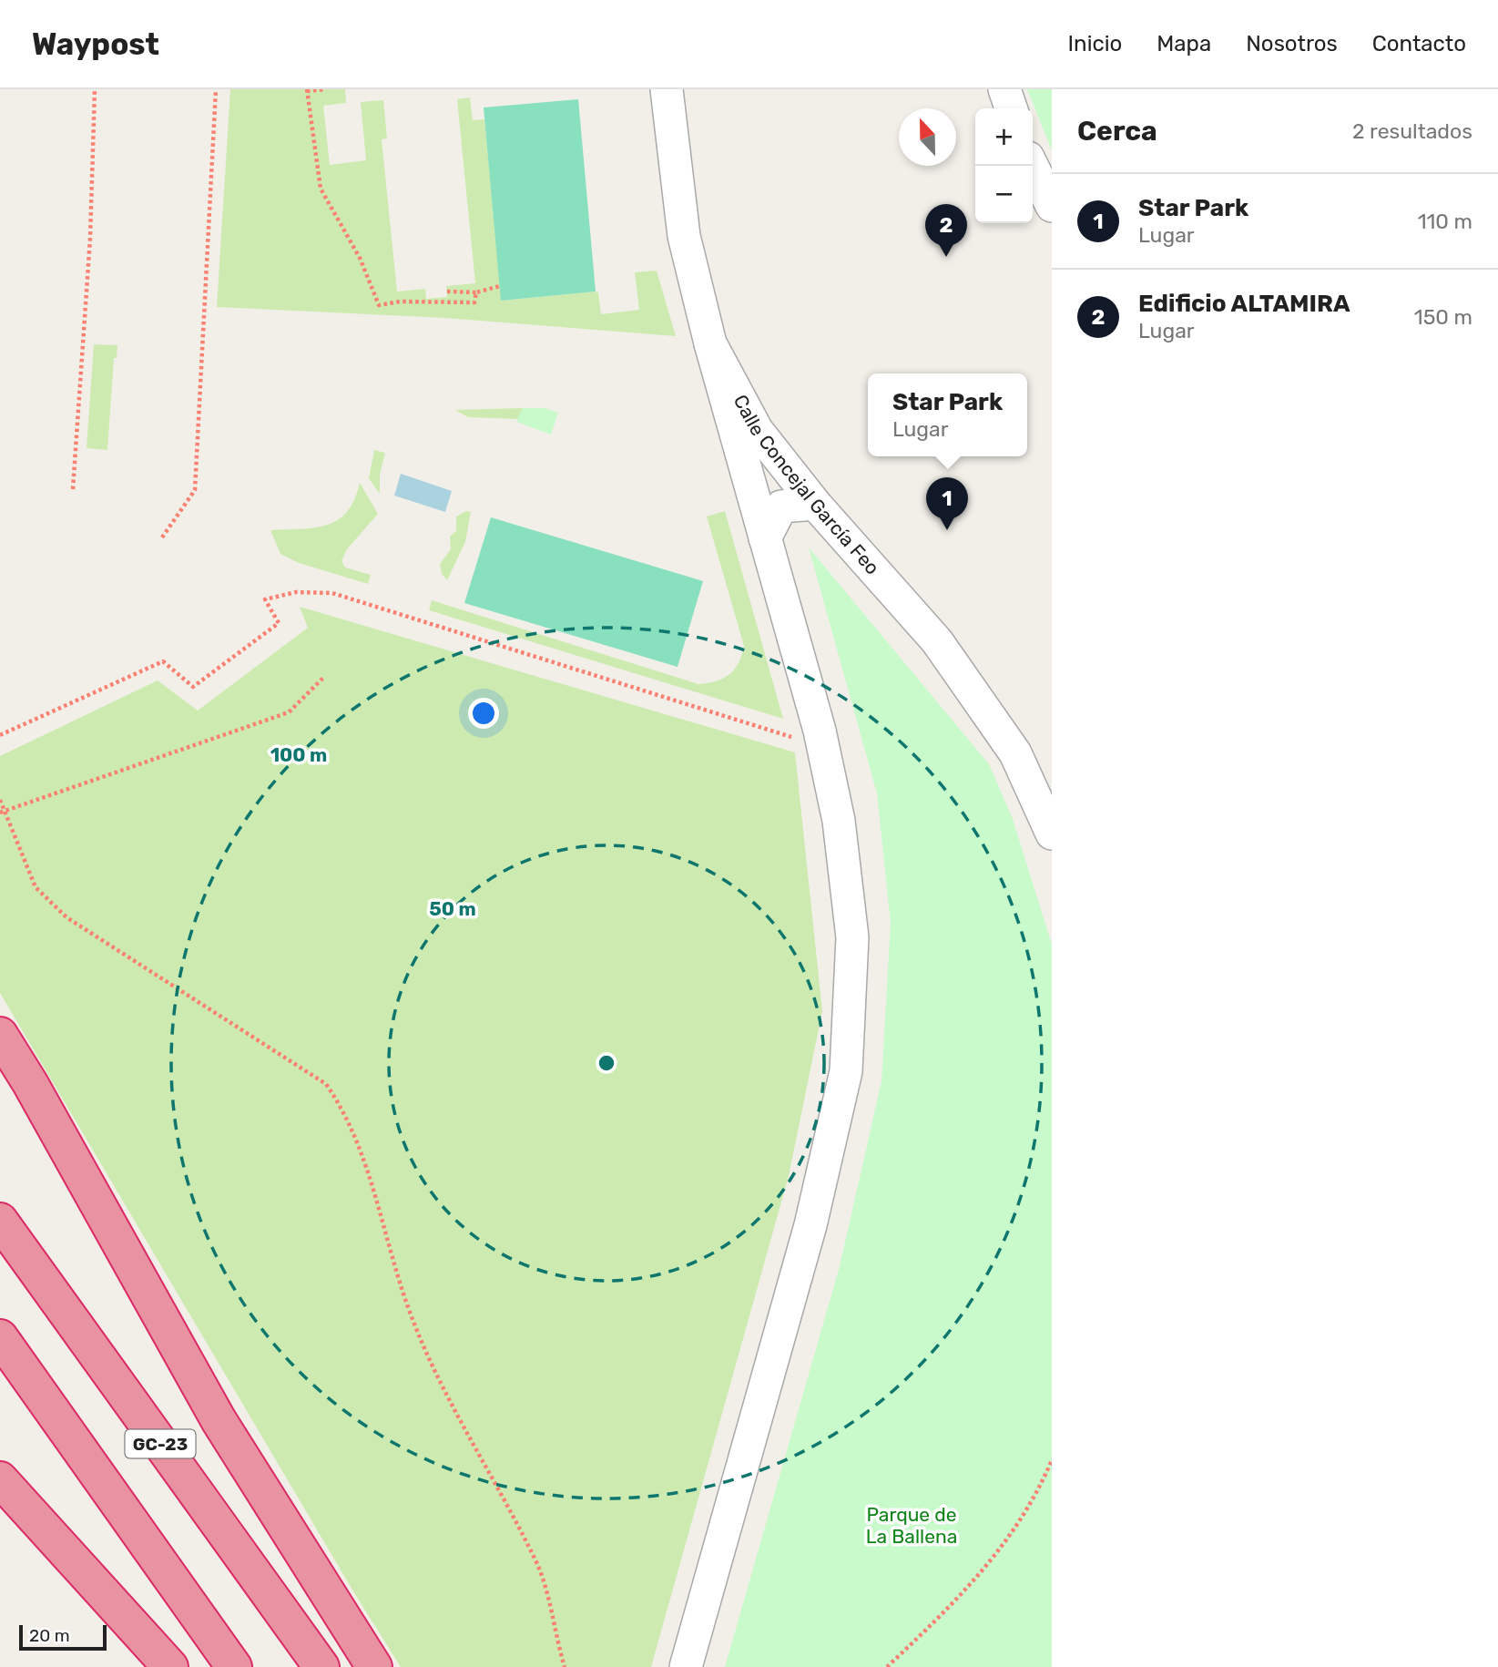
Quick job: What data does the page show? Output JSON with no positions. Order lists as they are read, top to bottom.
{
  "streets": {
    "highway": ["GC-23"],
    "street": ["Calle Concejal García Feo"]
  },
  "parks": ["Parque de La Ballena"],
  "scale_bar": "20 m",
  "north": "top",
  "page": {
    "header": "Waypost",
    "nav": [
      "Inicio",
      "Mapa",
      "Nosotros",
      "Contacto"
    ],
    "heading": ["Cerca", "2 resultados"],
    "map_buttons": ["+", "−"],
    "list": [
      {
        "mark": "1",
        "name": "Star Park",
        "note": "Lugar",
        "value": "110 m"
      },
      {
        "mark": "2",
        "name": "Edificio ALTAMIRA",
        "note": "Lugar",
        "value": "150 m"
      }
    ],
    "pins": ["2", "1"],
    "popup": ["Star Park", "Lugar"],
    "scale": "20 m"
  },
  "rings": ["100 m", "50 m"]
}
